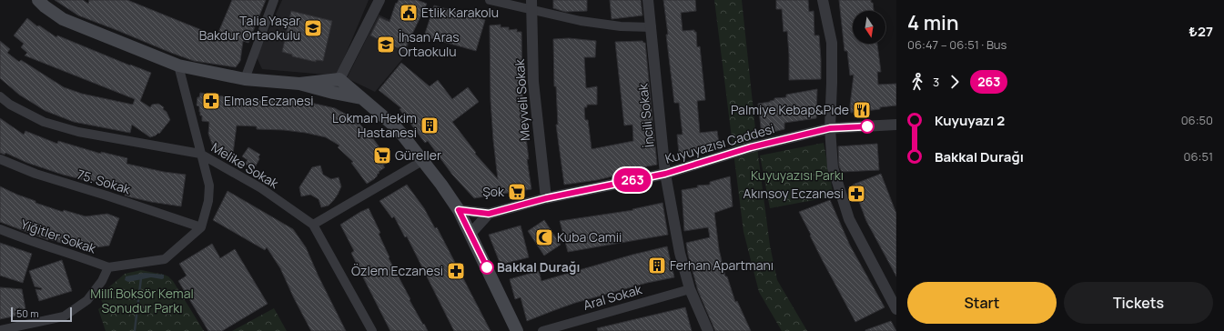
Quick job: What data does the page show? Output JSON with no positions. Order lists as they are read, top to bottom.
{
  "streets": {
    "street": [
      "Meyveli Sokak",
      "İncili Sokak",
      "Kuyuyazısı Caddesi",
      "Melike Sokak",
      "75. Sokak",
      "Yiğitler Sokak",
      "Aral Sokak"
    ]
  },
  "crossings": [
    ["Meyveli Sokak", "Kuyuyazısı Caddesi"],
    ["İncili Sokak", "Kuyuyazısı Caddesi"],
    ["İncili Sokak", "Aral Sokak"]
  ],
  "parks": ["Kuyuyazısı Parkı", "Millî Boksör Kemal Sonudur Parkı"],
  "places": {
    "public building": ["Etlik Karakolu"],
    "school or university": ["Talia Yaşar Bakdur Ortaokulu", "İhsan Aras Ortaokulu"],
    "pharmacy": ["Elmas Eczanesi", "Akınsoy Eczanesi", "Özlem Eczanesi"],
    "restaurant": ["Palmiye Kebap&Pide"],
    "building": ["Lokman Hekim Hastanesi", "Ferhan Apartmanı"],
    "supermarket": ["Güreller", "Şok"],
    "mosque": ["Kuba Camii"],
    "other": ["Bakkal Durağı"]
  },
  "lines": ["bus line 263"],
  "scale_bar": "50 m",
  "north": "bottom",
  "page": {
    "on_map": "263",
    "heading": ["4 min", "06:47 – 06:51 · Bus", "₺27"],
    "legs": ["3", "263"],
    "list": [
      {
        "name": "Kuyuyazı 2",
        "value": "06:50"
      },
      {
        "name": "Bakkal Durağı",
        "value": "06:51"
      }
    ],
    "buttons": ["Start", "Tickets"],
    "scale": "50 m"
  }
}
